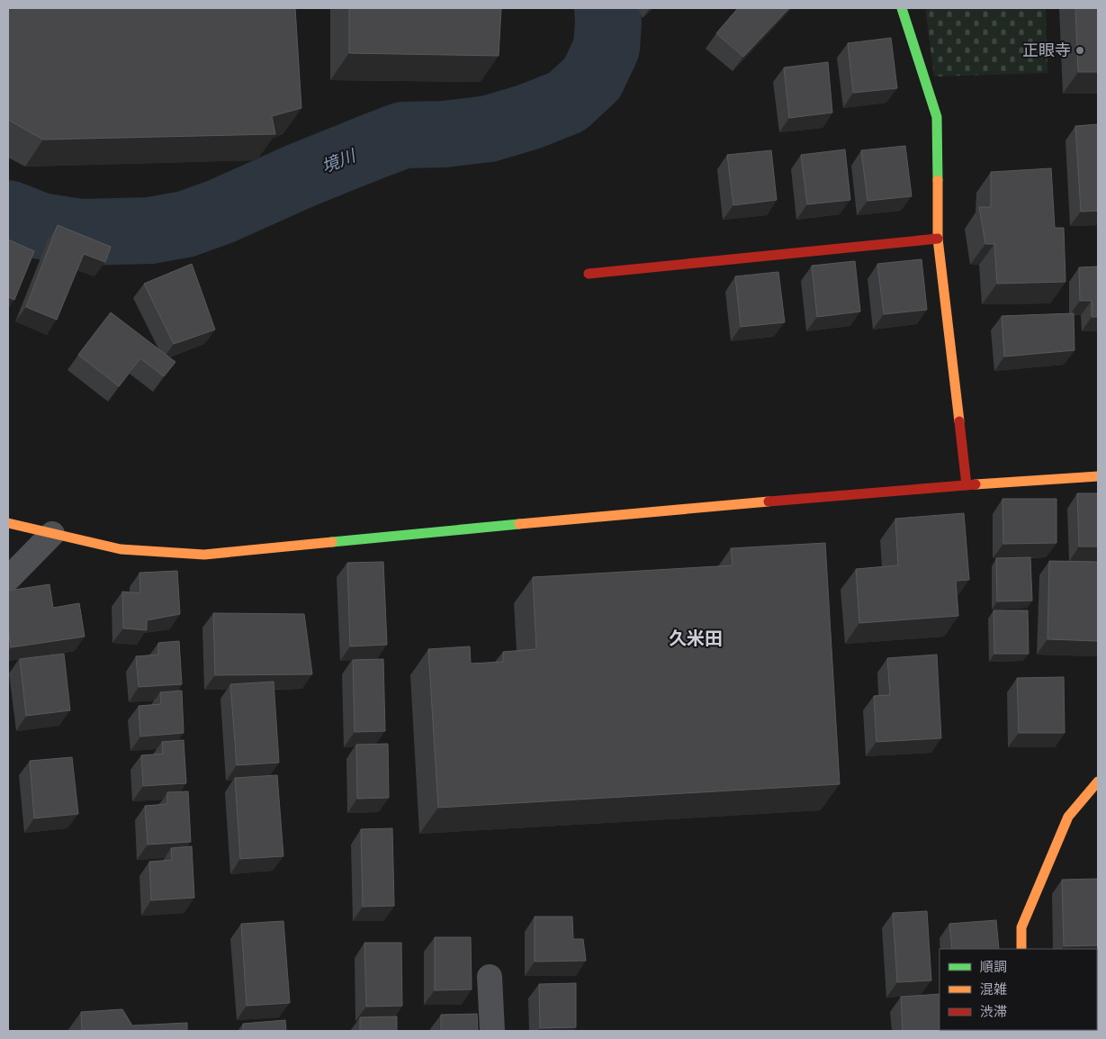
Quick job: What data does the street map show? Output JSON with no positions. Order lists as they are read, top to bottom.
{
  "districts": ["久米田"],
  "water": ["境川"],
  "places": ["正眼寺"],
  "legend": ["順調", "混雑", "渋滞"]
}
